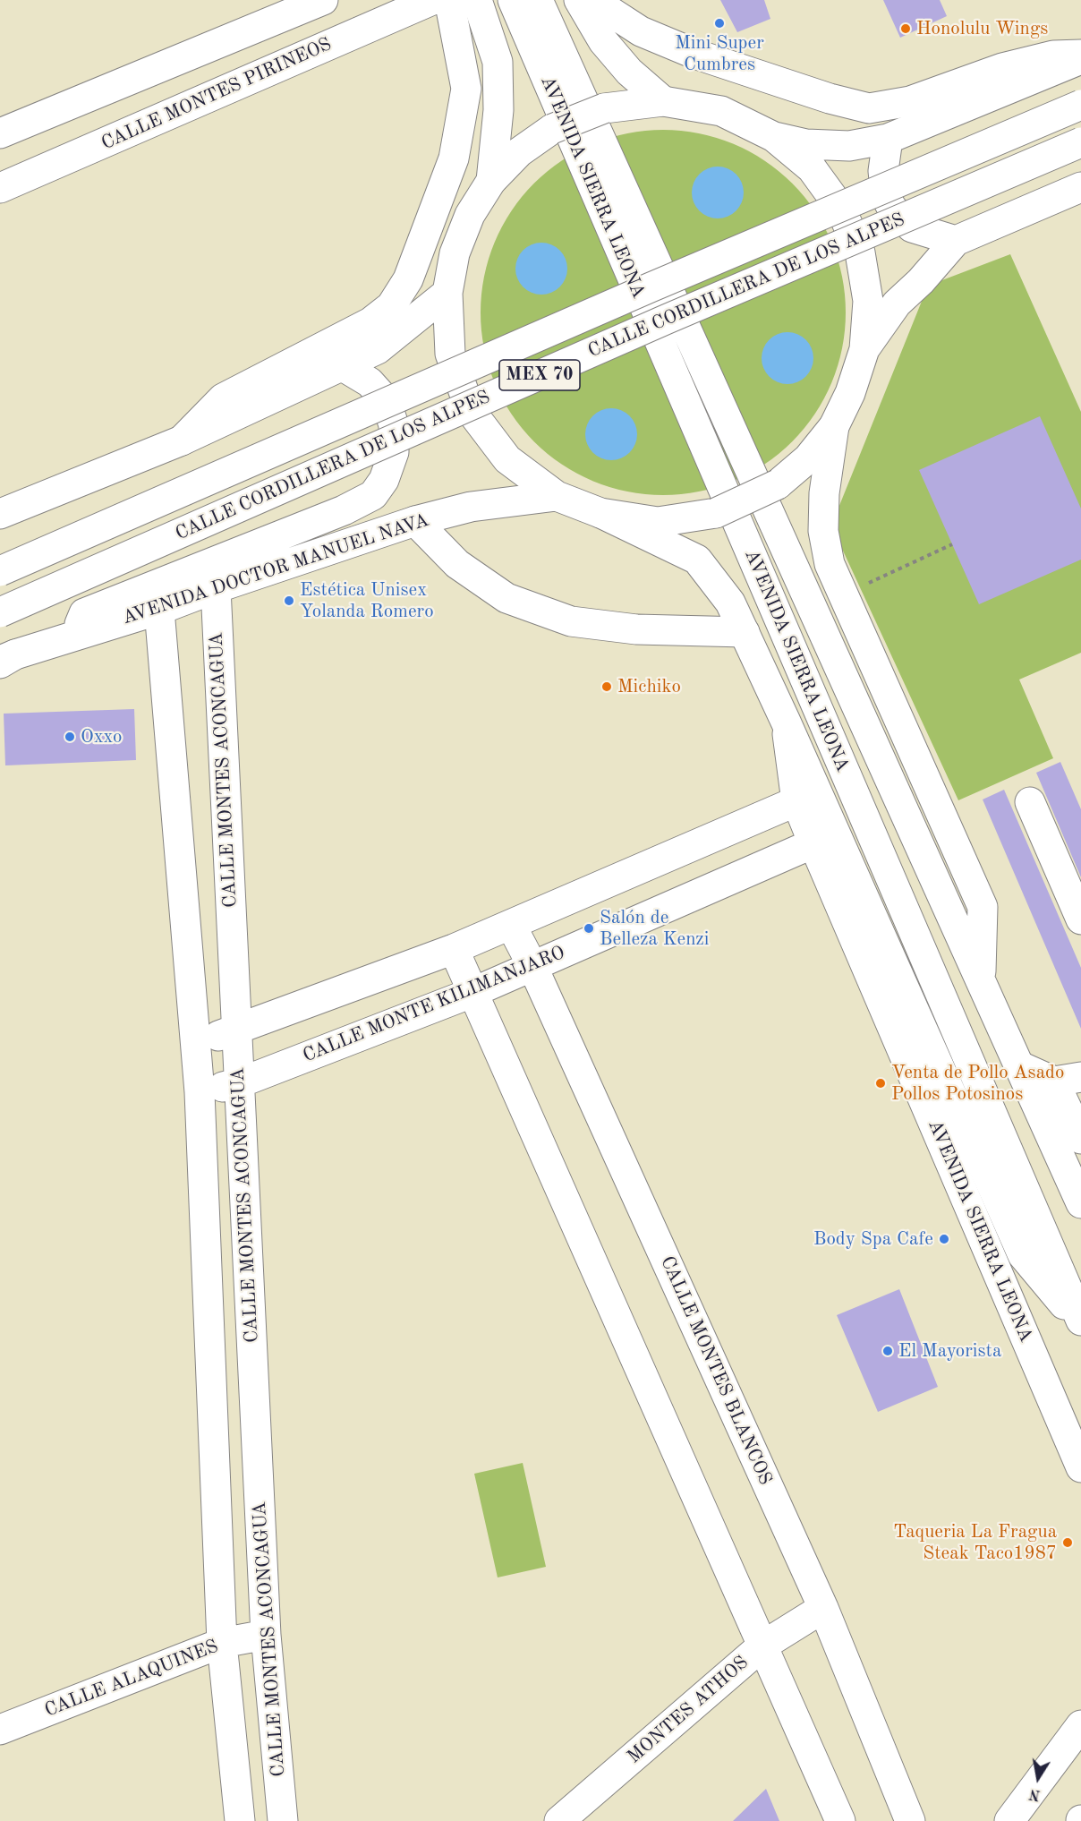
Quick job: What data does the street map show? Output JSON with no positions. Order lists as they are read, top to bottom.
{
  "streets": {
    "main road": [
      "CALLE MONTES PIRINEOS",
      "AVENIDA SIERRA LEONA",
      "CALLE CORDILLERA DE LOS ALPES",
      "MEX 70",
      "AVENIDA DOCTOR MANUEL NAVA",
      "CALLE MONTES ACONCAGUA",
      "CALLE MONTE KILIMANJARO",
      "CALLE MONTES BLANCOS",
      "CALLE ALAQUINES",
      "MONTES ATHOS"
    ]
  },
  "crossings": [
    ["AVENIDA SIERRA LEONA", "CALLE MONTE KILIMANJARO"],
    ["AVENIDA DOCTOR MANUEL NAVA", "CALLE MONTES ACONCAGUA"],
    ["CALLE MONTES ACONCAGUA", "CALLE MONTE KILIMANJARO"],
    ["CALLE MONTES ACONCAGUA", "CALLE ALAQUINES"],
    ["CALLE MONTE KILIMANJARO", "CALLE MONTES BLANCOS"],
    ["CALLE MONTES BLANCOS", "MONTES ATHOS"]
  ],
  "places": [
    "Mini Super Cumbres",
    "Honolulu Wings",
    "Estética Unisex Yolanda Romero",
    "Michiko",
    "Oxxo",
    "Salón de Belleza Kenzi",
    "Venta de Pollo Asado Pollos Potosinos",
    "Body Spa Cafe",
    "El Mayorista",
    "Taqueria La Fragua Steak Taco1987"
  ],
  "north": "bottom"
}
